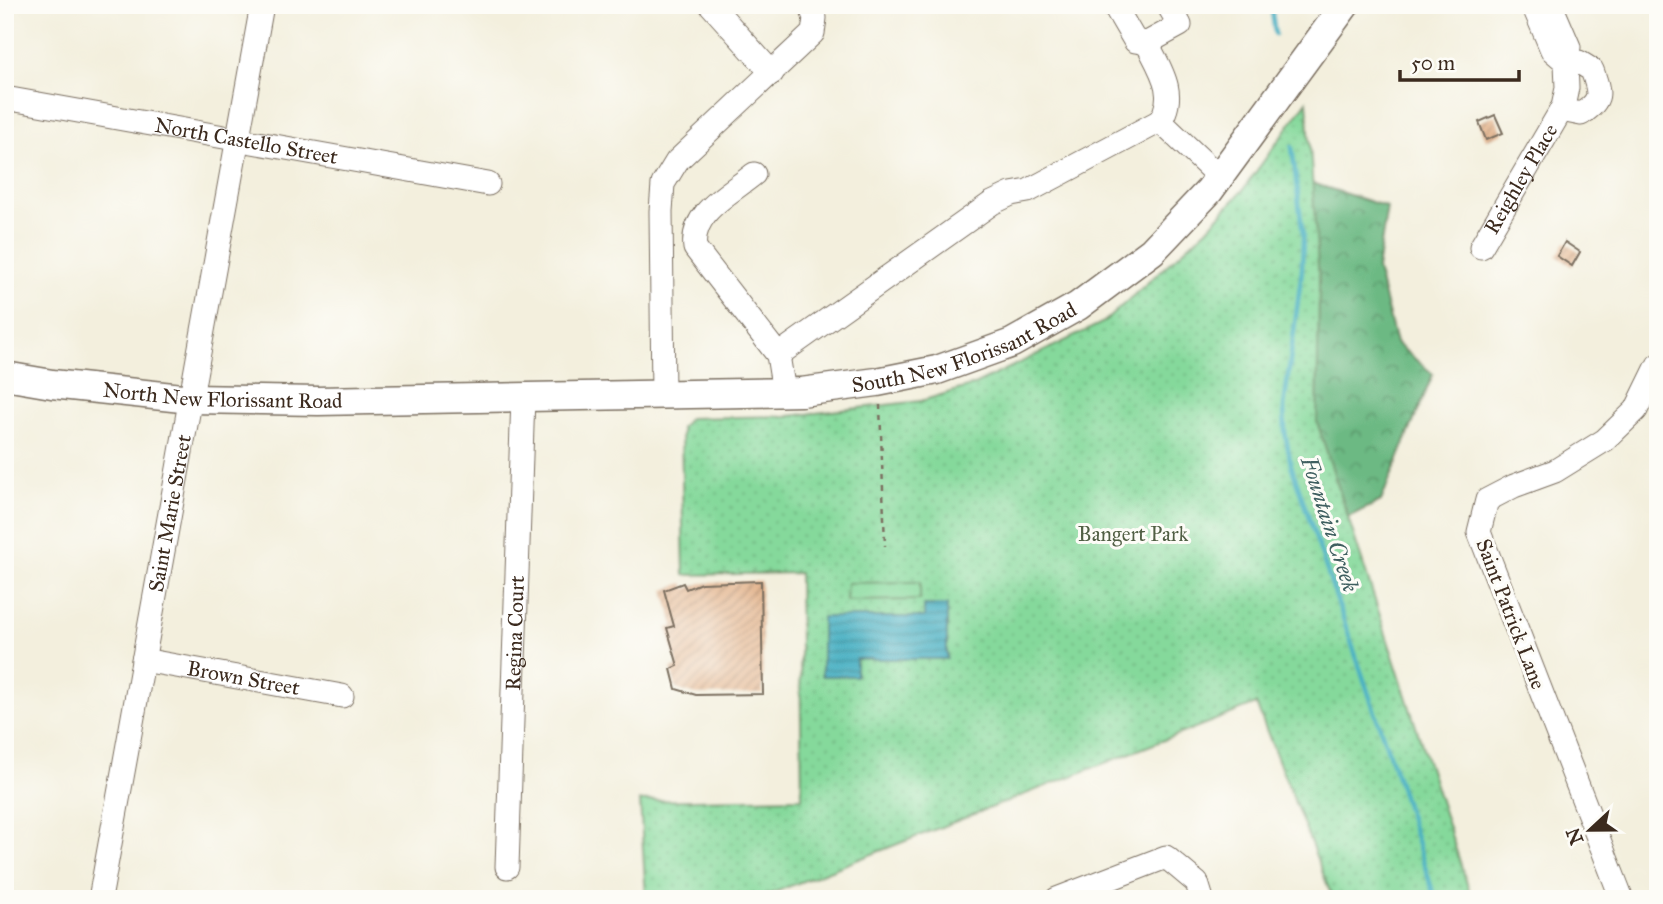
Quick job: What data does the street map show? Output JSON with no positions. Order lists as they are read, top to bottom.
{
  "streets": {
    "main road": ["South New Florissant Road", "North New Florissant Road"],
    "street": [
      "North Castello Street",
      "Reighley Place",
      "Saint Marie Street",
      "Saint Patrick Lane",
      "Regina Court",
      "Brown Street"
    ]
  },
  "crossings": [
    ["North Castello Street", "Saint Marie Street"],
    ["South New Florissant Road", "North New Florissant Road"],
    ["South New Florissant Road", "Regina Court"],
    ["North New Florissant Road", "Saint Marie Street"],
    ["Saint Marie Street", "Brown Street"]
  ],
  "water": ["Fountain Creek"],
  "parks": ["Bangert Park"],
  "scale_bar": "50 m",
  "north": "left"
}
